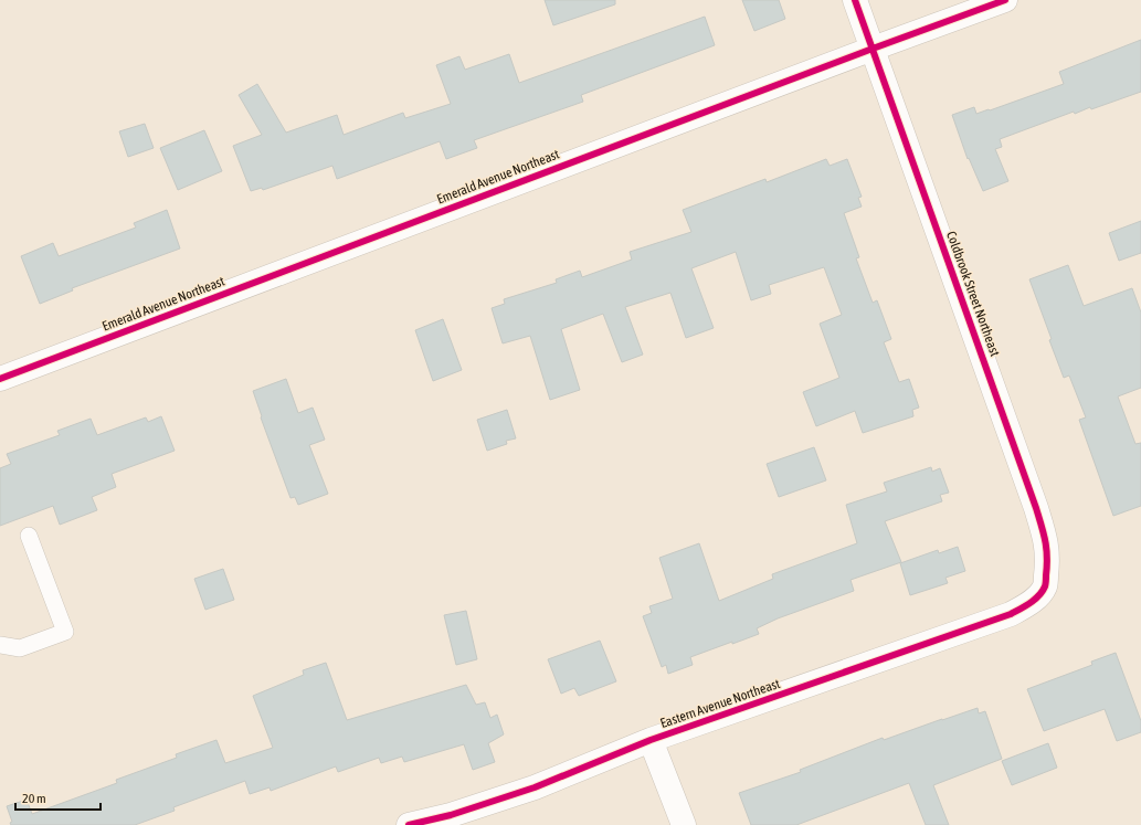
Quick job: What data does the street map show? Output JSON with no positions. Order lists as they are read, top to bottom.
{
  "streets": {
    "street": ["Emerald Avenue Northeast", "Coldbrook Street Northeast", "Eastern Avenue Northeast"]
  },
  "crossings": [
    ["Emerald Avenue Northeast", "Coldbrook Street Northeast"],
    ["Coldbrook Street Northeast", "Eastern Avenue Northeast"]
  ],
  "scale_bar": "20 m"
}
